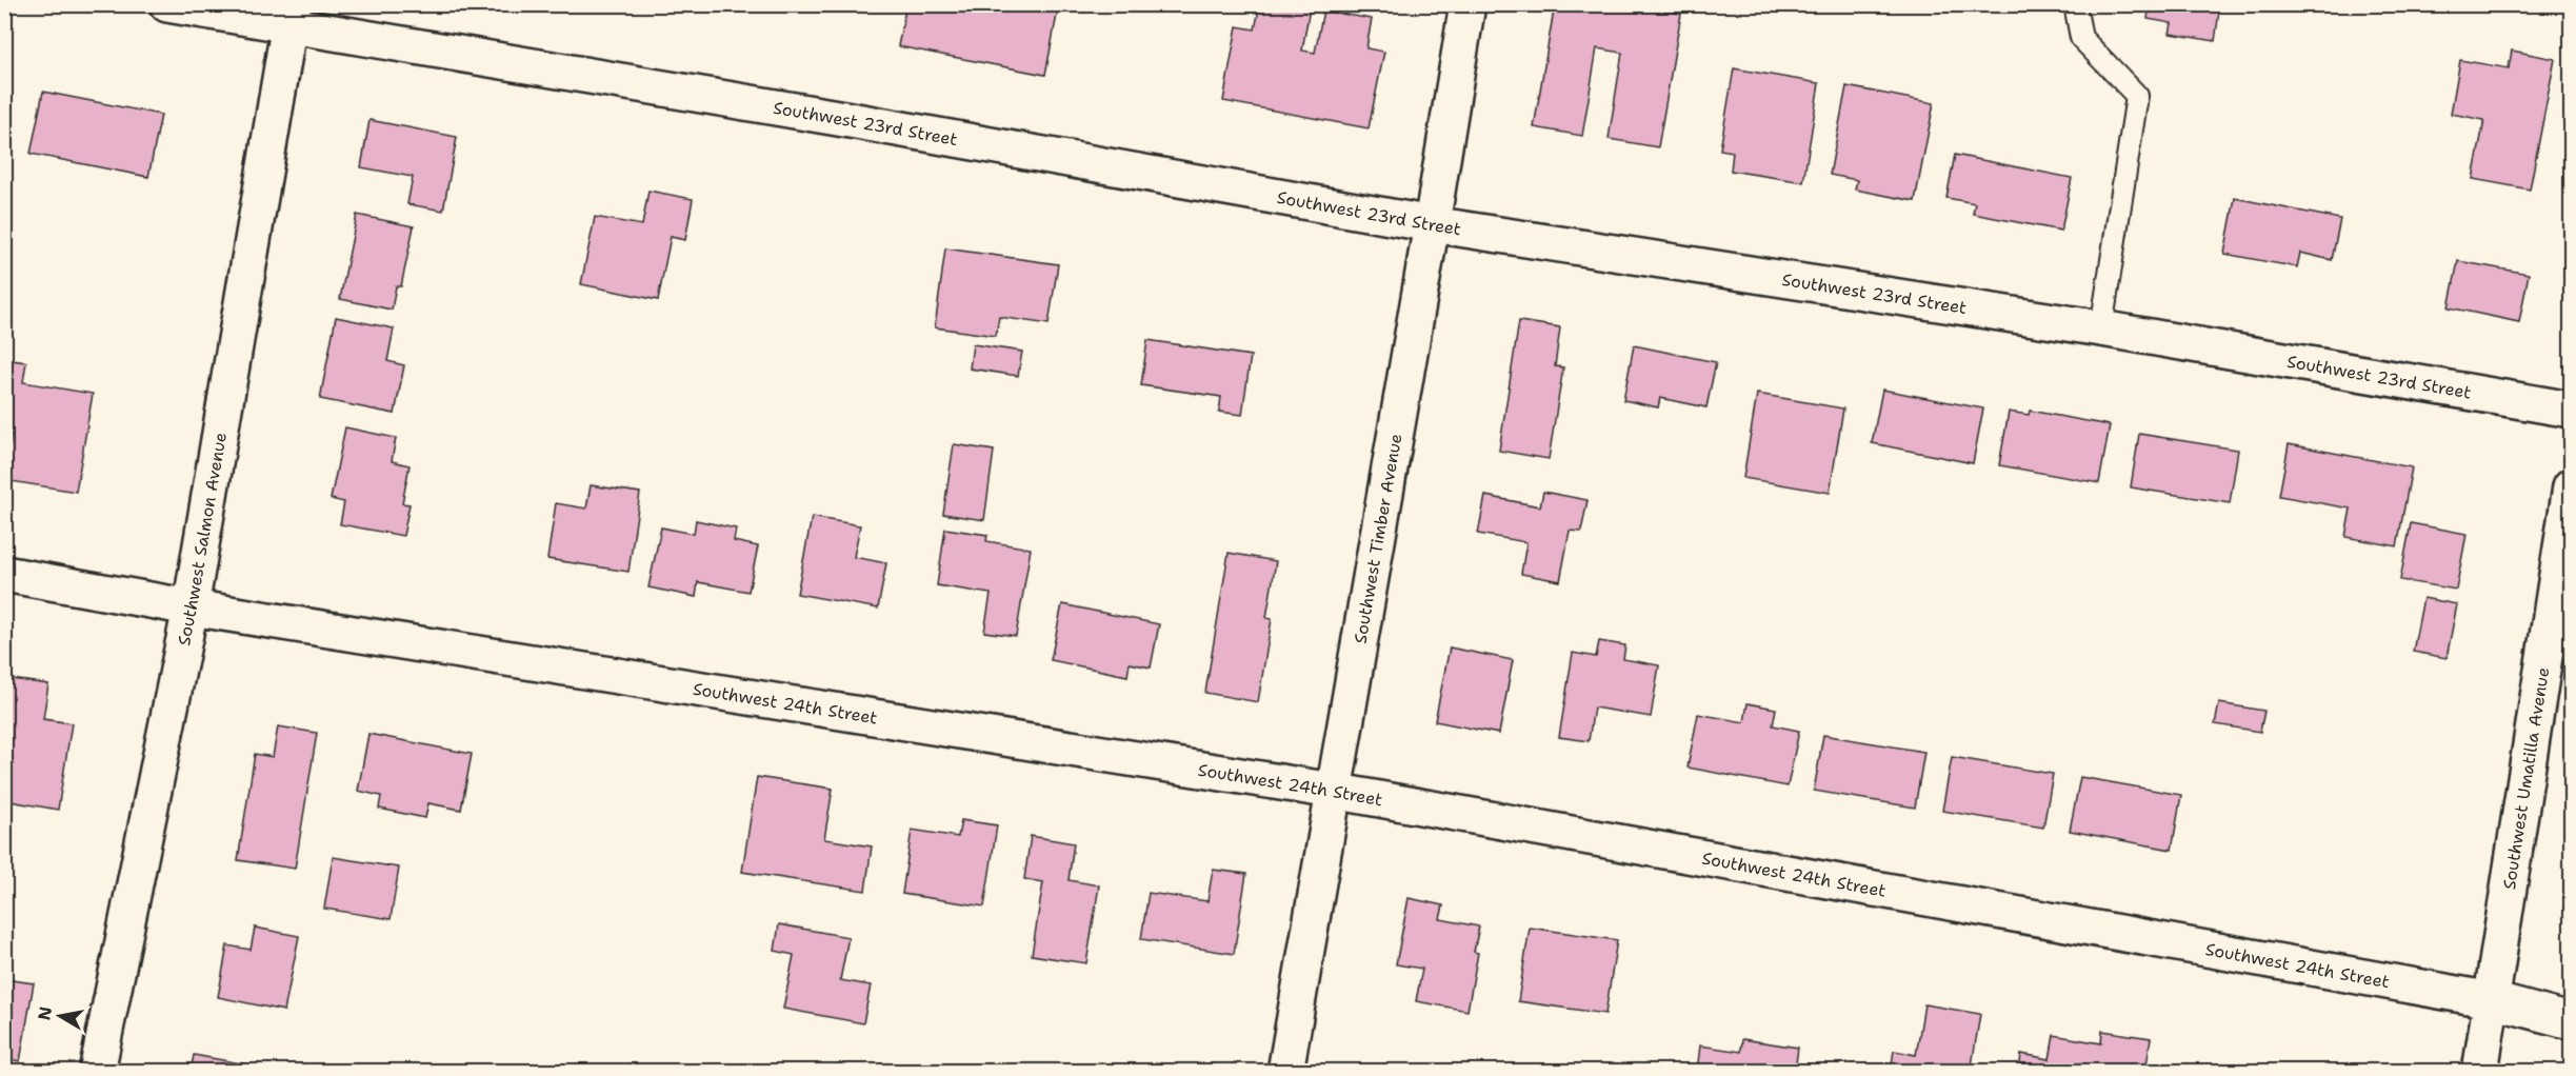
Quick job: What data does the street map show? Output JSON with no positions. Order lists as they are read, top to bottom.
{
  "streets": {
    "street": [
      "Southwest 23rd Street",
      "Southwest Timber Avenue",
      "Southwest Salmon Avenue",
      "Southwest 24th Street",
      "Southwest Umatilla Avenue"
    ]
  },
  "crossings": [
    ["Southwest 23rd Street", "Southwest Timber Avenue"],
    ["Southwest 23rd Street", "Southwest Salmon Avenue"],
    ["Southwest Timber Avenue", "Southwest 24th Street"],
    ["Southwest Salmon Avenue", "Southwest 24th Street"],
    ["Southwest 24th Street", "Southwest Umatilla Avenue"]
  ],
  "north": "left"
}
